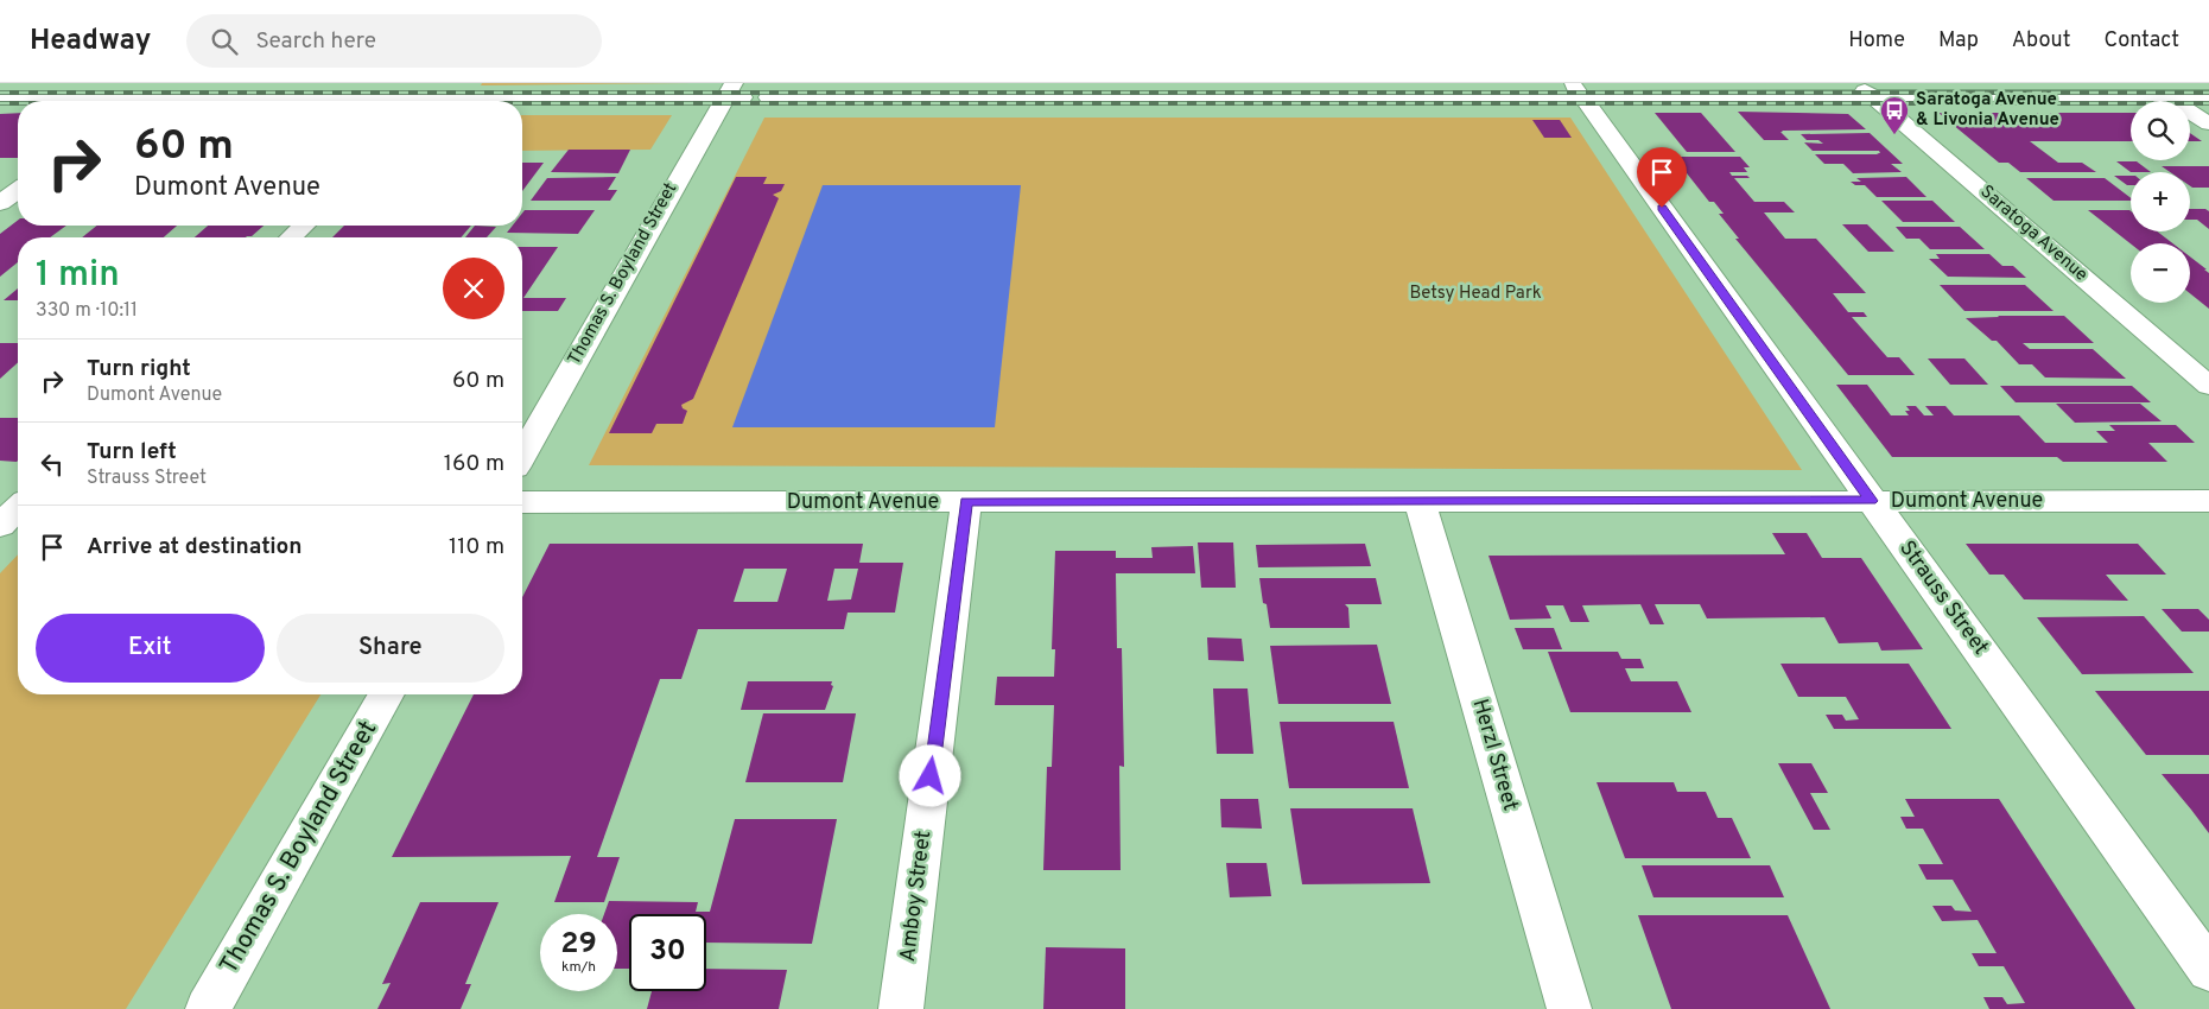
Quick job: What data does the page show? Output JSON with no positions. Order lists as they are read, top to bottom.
{
  "streets": {
    "street": [
      "Saratoga Avenue",
      "Thomas S. Boyland Street",
      "Dumont Avenue",
      "Strauss Street",
      "Herzl Street",
      "Amboy Street"
    ]
  },
  "crossings": [
    ["Dumont Avenue", "Strauss Street"],
    ["Dumont Avenue", "Herzl Street"],
    ["Dumont Avenue", "Amboy Street"]
  ],
  "parks": ["Betsy Head Park"],
  "places": {
    "bus stop": ["Saratoga Avenue & Livonia Avenue"]
  },
  "page": {
    "header": "Headway",
    "search": "Search here",
    "nav": [
      "Home",
      "Map",
      "About",
      "Contact"
    ],
    "map_buttons": ["+", "−"],
    "turn": ["60 m", "Dumont Avenue"],
    "heading": ["1 min", "330 m · 10:11"],
    "list": [
      {
        "name": "Turn right",
        "note": "Dumont Avenue",
        "value": "60 m"
      },
      {
        "name": "Turn left",
        "note": "Strauss Street",
        "value": "160 m"
      },
      {
        "name": "Arrive at destination",
        "value": "110 m"
      }
    ],
    "buttons": ["Exit", "Share"],
    "speed": "29 km/h",
    "limit": "30"
  }
}
